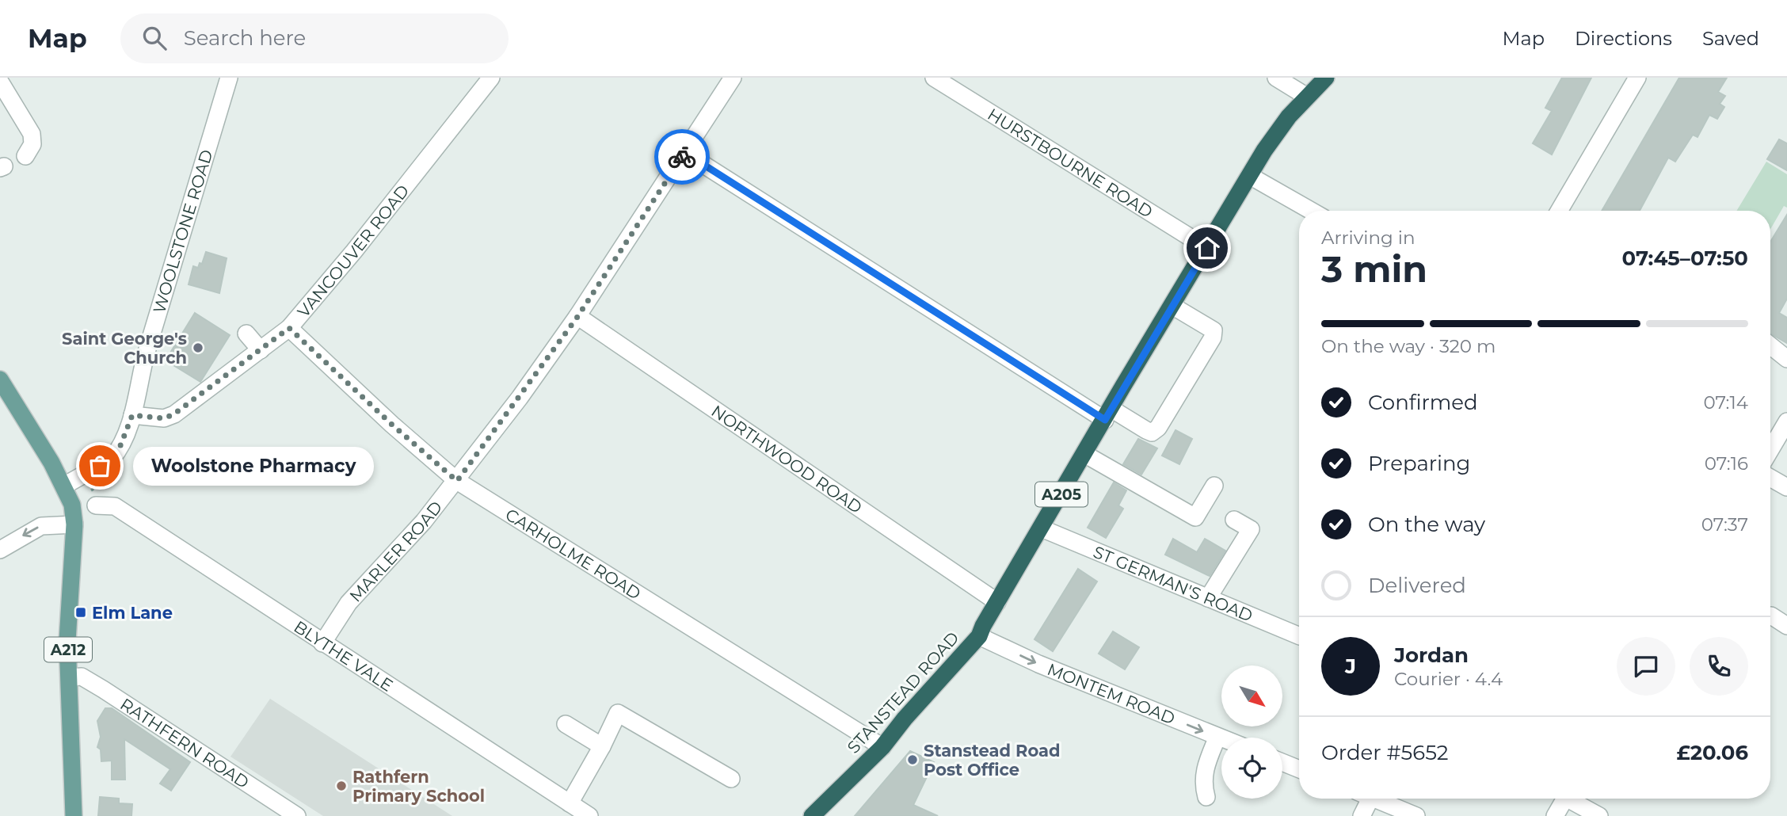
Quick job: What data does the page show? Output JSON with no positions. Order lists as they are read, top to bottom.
{
  "streets": {
    "highway": ["A205", "STANSTEAD ROAD"],
    "main road": ["A212"],
    "street": [
      "HURSTBOURNE ROAD",
      "WOOLSTONE ROAD",
      "VANCOUVER ROAD",
      "NORTHWOOD ROAD",
      "MARLER ROAD",
      "CARHOLME ROAD",
      "ST GERMAN'S ROAD",
      "BLYTHE VALE",
      "MONTEM ROAD",
      "RATHFERN ROAD"
    ]
  },
  "crossings": [
    ["HURSTBOURNE ROAD", "STANSTEAD ROAD"],
    ["WOOLSTONE ROAD", "VANCOUVER ROAD"],
    ["WOOLSTONE ROAD", "A212"],
    ["VANCOUVER ROAD", "CARHOLME ROAD"],
    ["NORTHWOOD ROAD", "MARLER ROAD"],
    ["NORTHWOOD ROAD", "STANSTEAD ROAD"],
    ["MARLER ROAD", "CARHOLME ROAD"],
    ["MARLER ROAD", "BLYTHE VALE"],
    ["CARHOLME ROAD", "STANSTEAD ROAD"],
    ["ST GERMAN'S ROAD", "STANSTEAD ROAD"],
    ["A212", "RATHFERN ROAD"],
    ["STANSTEAD ROAD", "MONTEM ROAD"]
  ],
  "one_way": ["MONTEM ROAD"],
  "places": {
    "other": [
      "Saint George's Church",
      "Woolstone Pharmacy",
      "Stanstead Road Post Office",
      "Rathfern Primary School"
    ],
    "transit": ["Elm Lane"]
  },
  "north": "bottom right",
  "page": {
    "header": "Map",
    "search": "Search here",
    "nav": ["Map", "Directions", "Saved"],
    "heading": ["3 min", "Arriving in", "07:45–07:50"],
    "panel": [
      "Jordan",
      "Courier · 4.4",
      "Order #5652",
      "£20.06"
    ],
    "bar": "On the way · 320 m",
    "list": [
      ["Confirmed", "07:14"],
      ["Preparing", "07:16"],
      ["On the way", "07:37"],
      "Delivered"
    ],
    "bubble": "Woolstone Pharmacy",
    "round": "J"
  }
}
